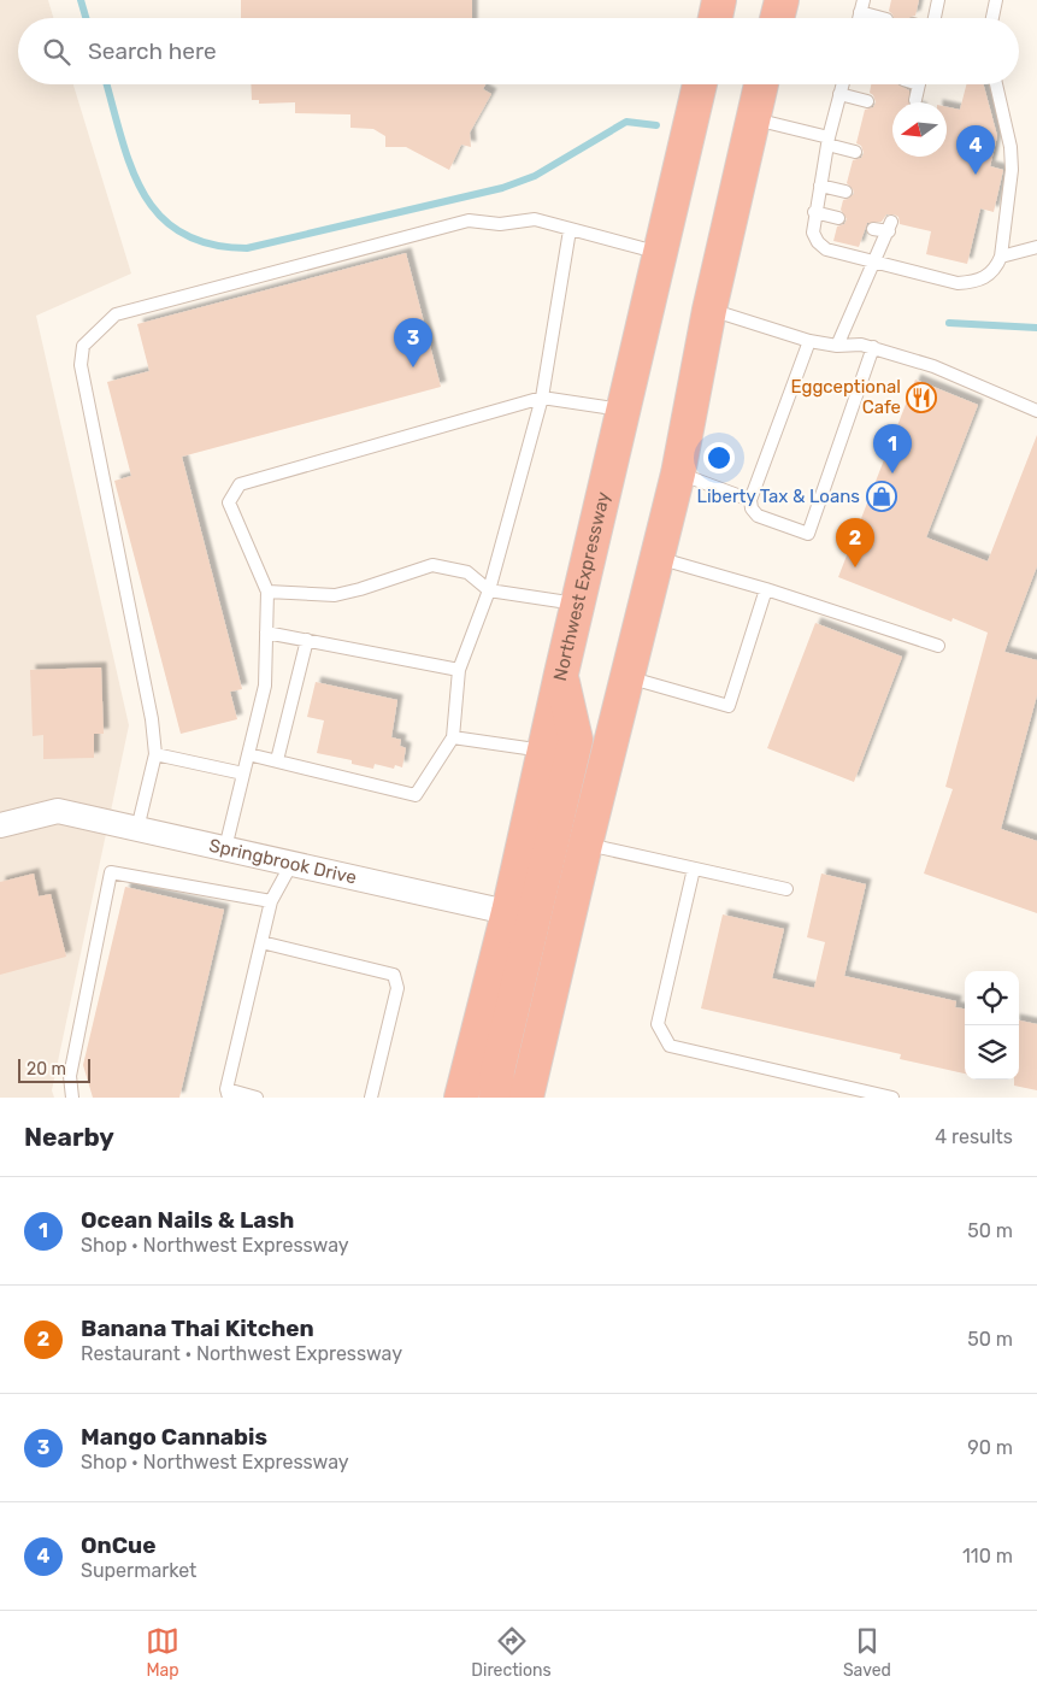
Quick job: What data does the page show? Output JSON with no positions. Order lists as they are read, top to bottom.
{
  "streets": {
    "highway": ["Northwest Expressway"],
    "street": ["Springbrook Drive"]
  },
  "crossings": [
    ["Northwest Expressway", "Springbrook Drive"]
  ],
  "places": {
    "restaurant": ["Eggceptional Cafe"],
    "shop": ["Liberty Tax & Loans"]
  },
  "scale_bar": "20 m",
  "north": "left",
  "page": {
    "search": "Search here",
    "pins": [
      "4",
      "3",
      "1",
      "2"
    ],
    "scale": "20 m",
    "heading": ["Nearby", "4 results"],
    "list": [
      {
        "mark": "1",
        "name": "Ocean Nails & Lash",
        "note": "Shop · Northwest Expressway",
        "value": "50 m"
      },
      {
        "mark": "2",
        "name": "Banana Thai Kitchen",
        "note": "Restaurant · Northwest Expressway",
        "value": "50 m"
      },
      {
        "mark": "3",
        "name": "Mango Cannabis",
        "note": "Shop · Northwest Expressway",
        "value": "90 m"
      },
      {
        "mark": "4",
        "name": "OnCue",
        "note": "Supermarket",
        "value": "110 m"
      }
    ],
    "nav": ["Map", "Directions", "Saved"]
  }
}
